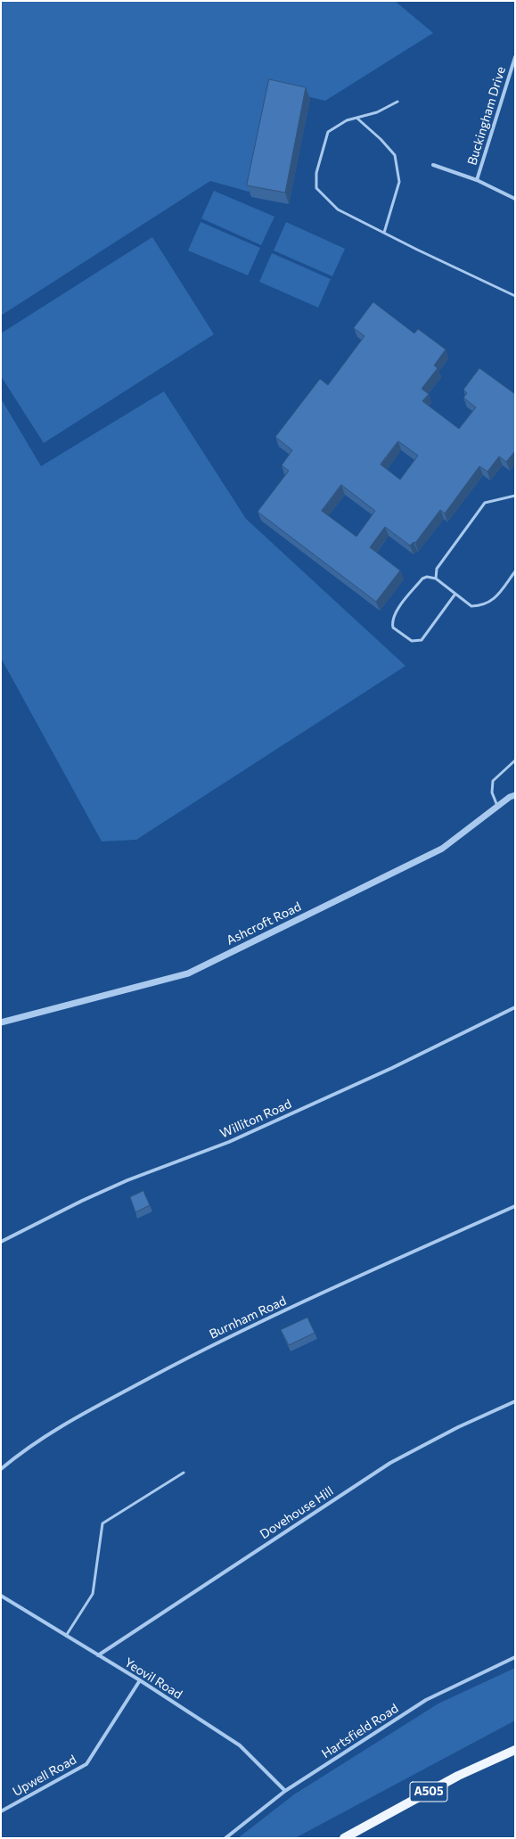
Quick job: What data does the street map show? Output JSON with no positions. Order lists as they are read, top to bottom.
{
  "streets": {
    "main road": ["A505"],
    "street": [
      "Buckingham Drive",
      "Ashcroft Road",
      "Williton Road",
      "Burnham Road",
      "Dovehouse Hill",
      "Yeovil Road",
      "Hartsfield Road",
      "Upwell Road"
    ]
  },
  "crossings": [
    ["Dovehouse Hill", "Yeovil Road"],
    ["Yeovil Road", "Hartsfield Road"],
    ["Yeovil Road", "Upwell Road"]
  ]
}
